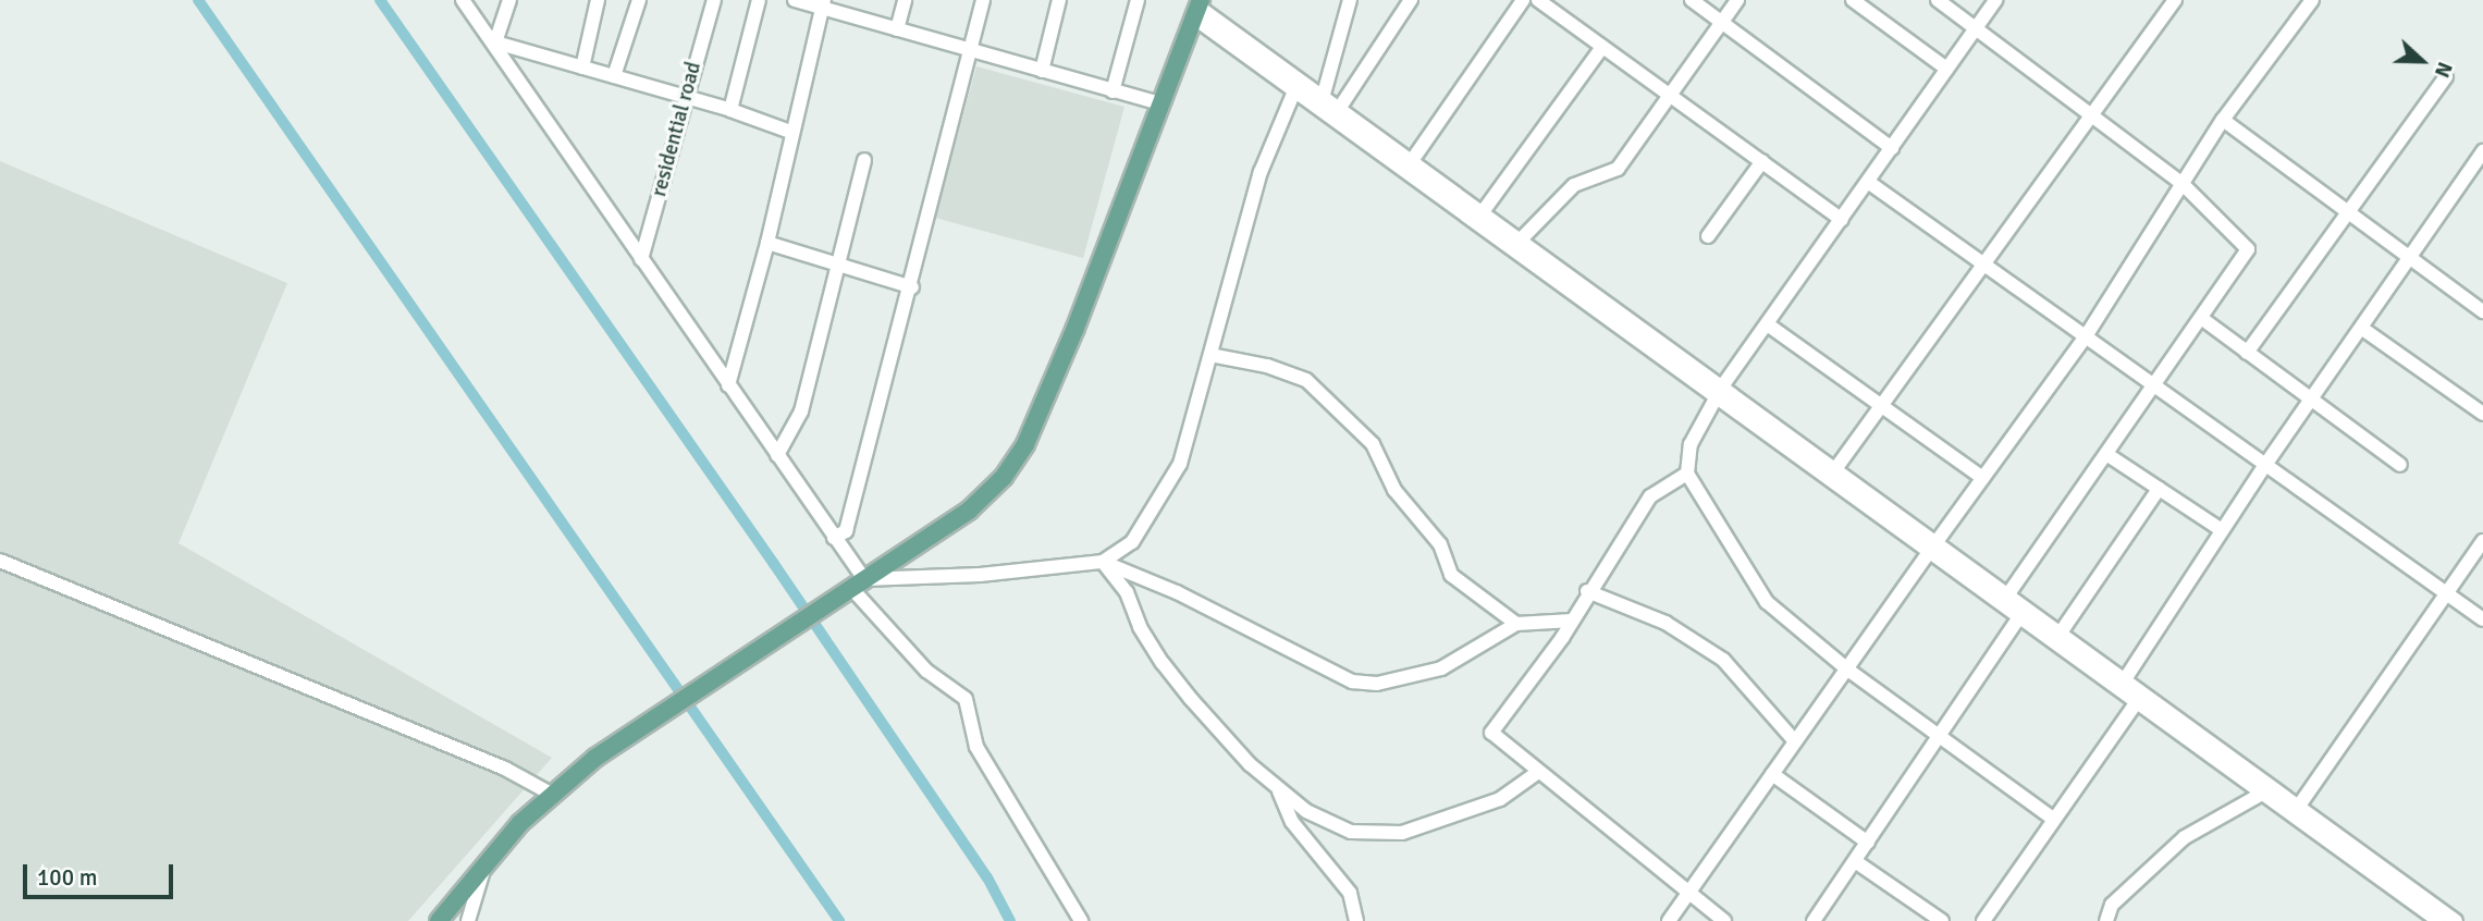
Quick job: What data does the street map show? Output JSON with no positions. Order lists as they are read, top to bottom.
{
  "streets": {
    "street": ["residential road"]
  },
  "scale_bar": "100 m",
  "north": "right"
}
